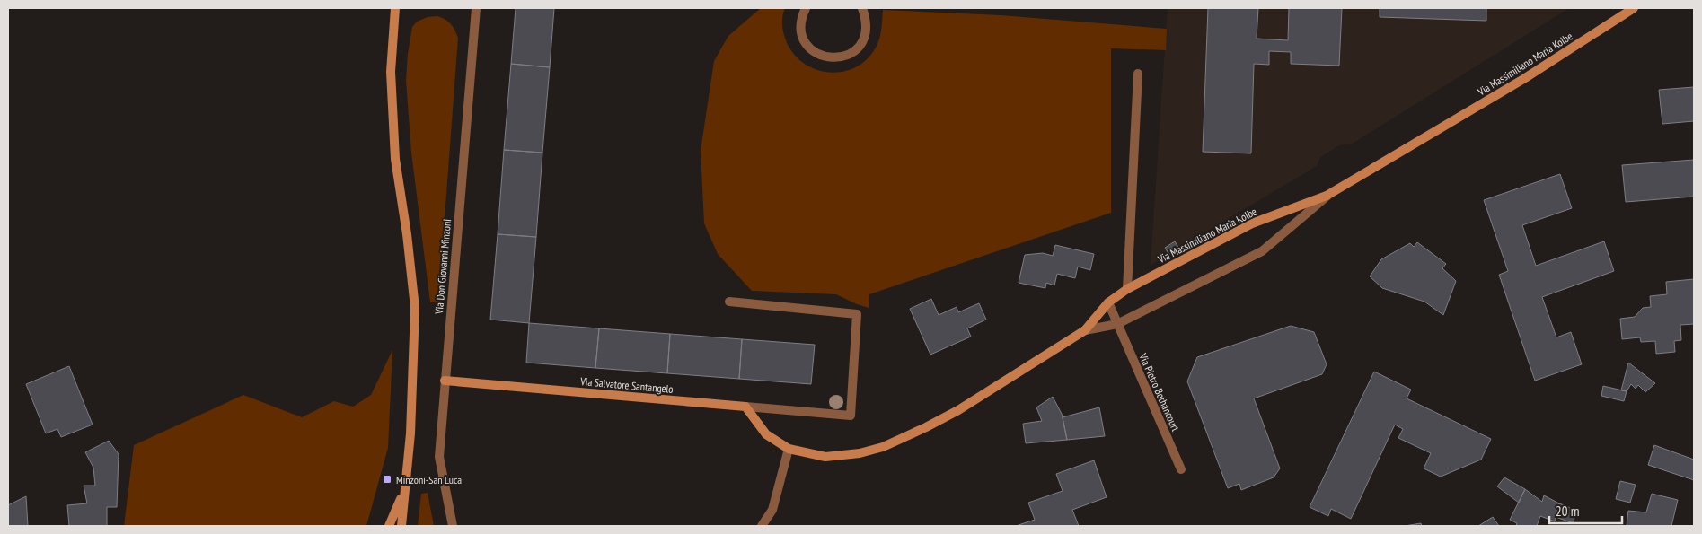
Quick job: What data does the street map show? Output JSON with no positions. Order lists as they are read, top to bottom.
{
  "streets": {
    "street": [
      "Via Massimiliano Maria Kolbe",
      "Via Don Giovanni Minzoni",
      "Via Salvatore Santangelo",
      "Via Pietro Bethancourt"
    ]
  },
  "crossings": [
    ["Via Massimiliano Maria Kolbe", "Via Pietro Bethancourt"],
    ["Via Don Giovanni Minzoni", "Via Salvatore Santangelo"]
  ],
  "places": {
    "transit": ["Minzoni-San Luca"]
  },
  "scale_bar": "20 m"
}
